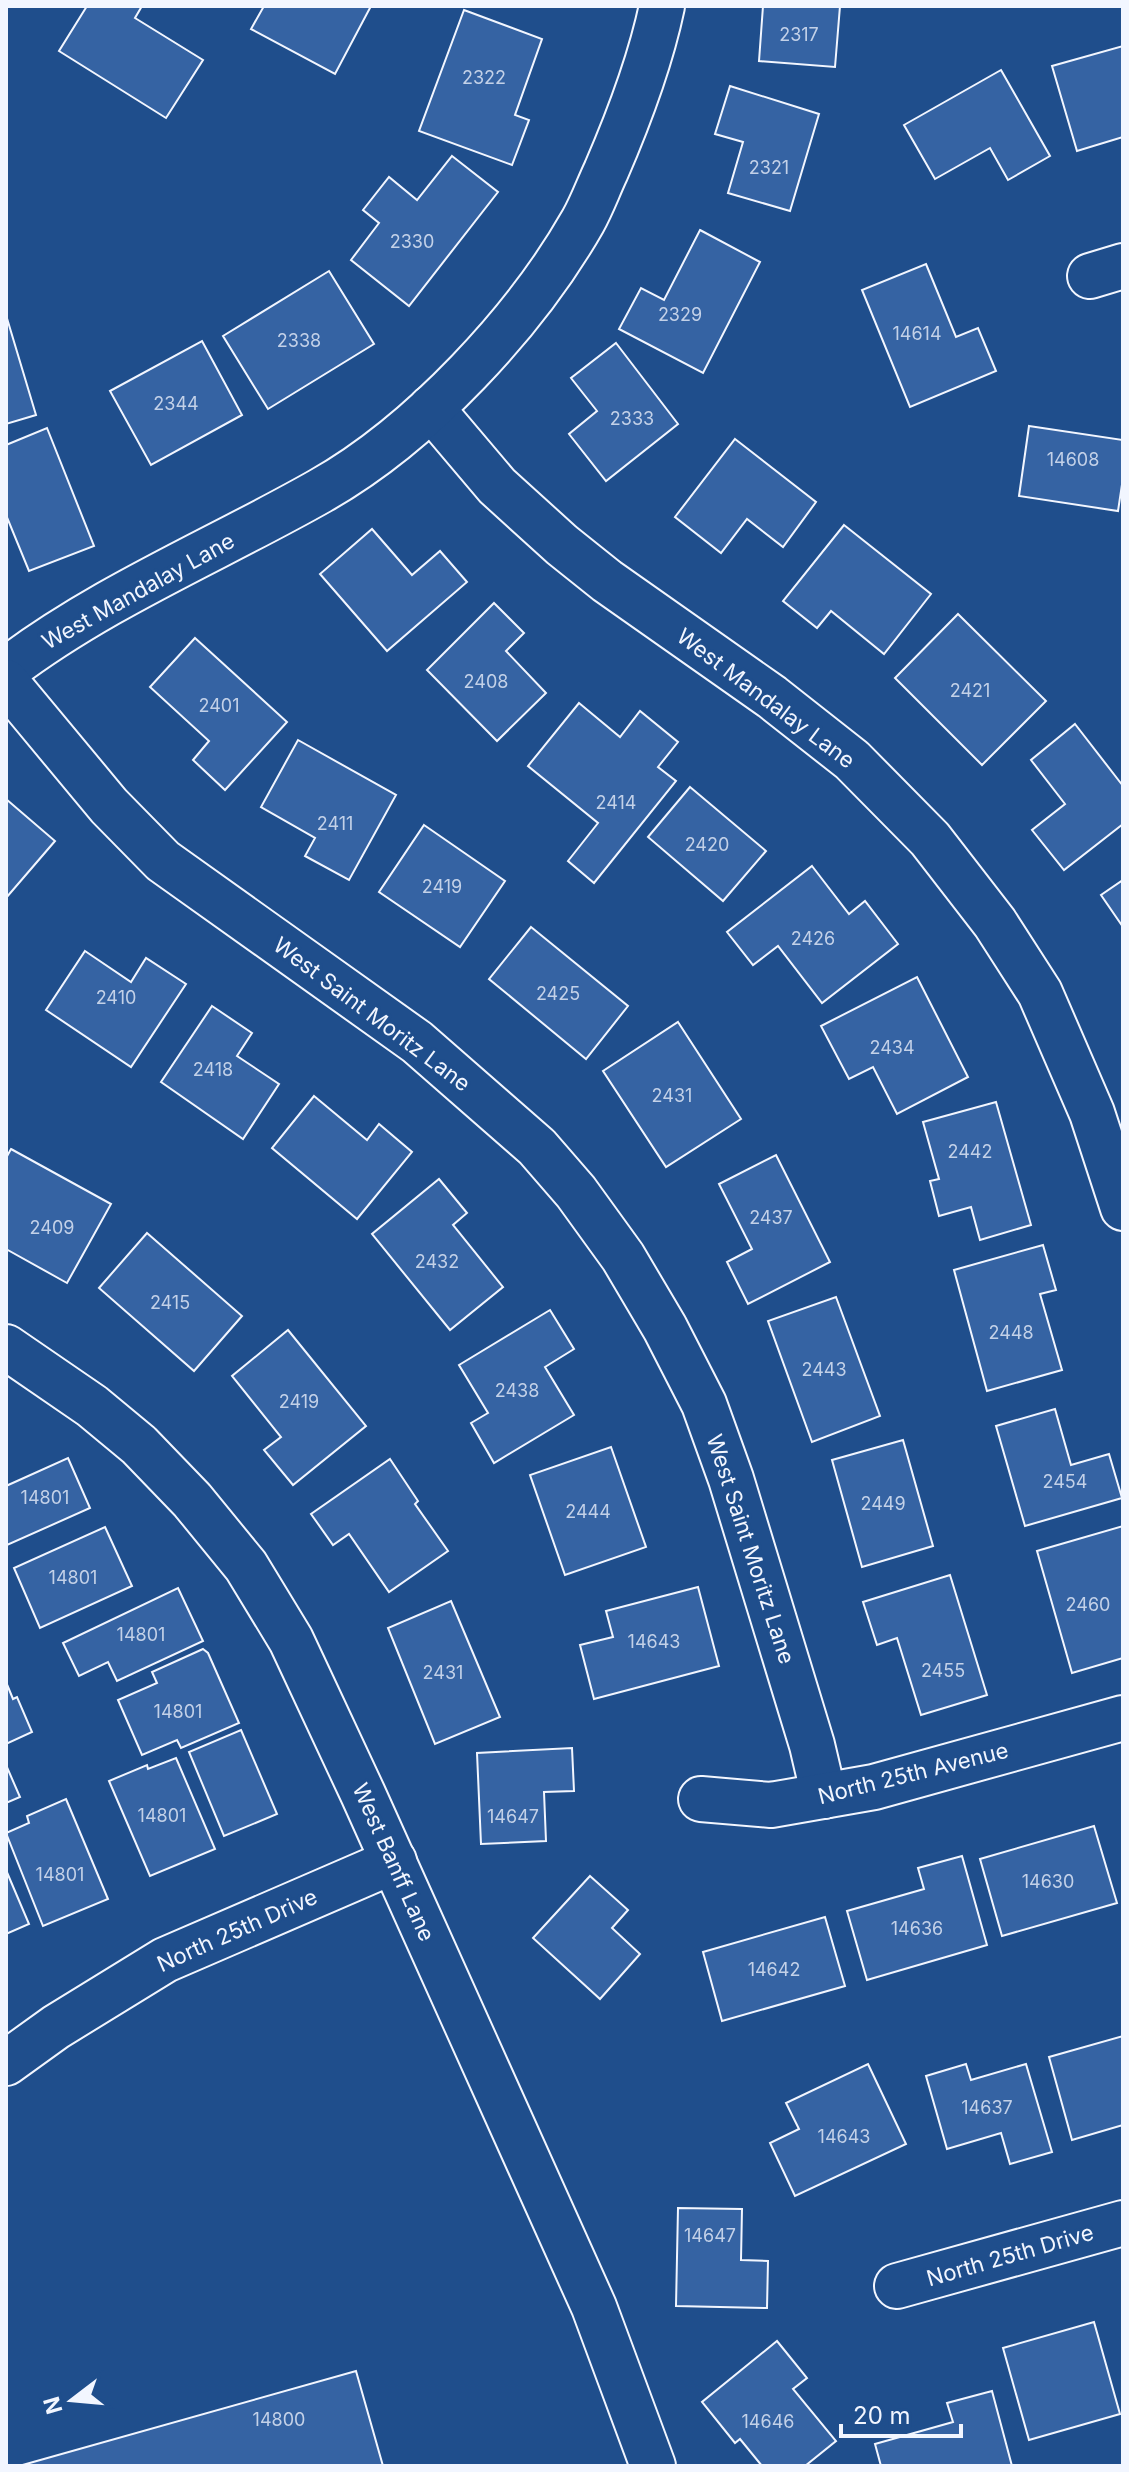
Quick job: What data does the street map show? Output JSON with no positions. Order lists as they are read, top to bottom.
{
  "streets": {
    "street": [
      "West Mandalay Lane",
      "West Saint Moritz Lane",
      "North 25th Avenue",
      "West Banff Lane",
      "North 25th Drive"
    ]
  },
  "crossings": [
    ["West Saint Moritz Lane", "North 25th Avenue"],
    ["West Banff Lane", "North 25th Drive"]
  ],
  "house_numbers": [
    "2317",
    "2322",
    "2321",
    "2330",
    "2329",
    "14614",
    "2338",
    "2344",
    "2333",
    "14608",
    "2408",
    "2421",
    "2401",
    "2414",
    "2411",
    "2420",
    "2419",
    "2426",
    "2425",
    "2410",
    "2434",
    "2418",
    "2431",
    "2442",
    "2437",
    "2409",
    "2432",
    "2415",
    "2448",
    "2443",
    "2438",
    "2419",
    "2454",
    "14801",
    "2449",
    "2444",
    "14801",
    "2460",
    "14801",
    "14643",
    "2455",
    "2431",
    "14801",
    "14801",
    "14647",
    "14801",
    "14630",
    "14636",
    "14642",
    "14637",
    "14643",
    "14647",
    "14800",
    "14646"
  ],
  "scale_bar": "20 m",
  "north": "left"
}
